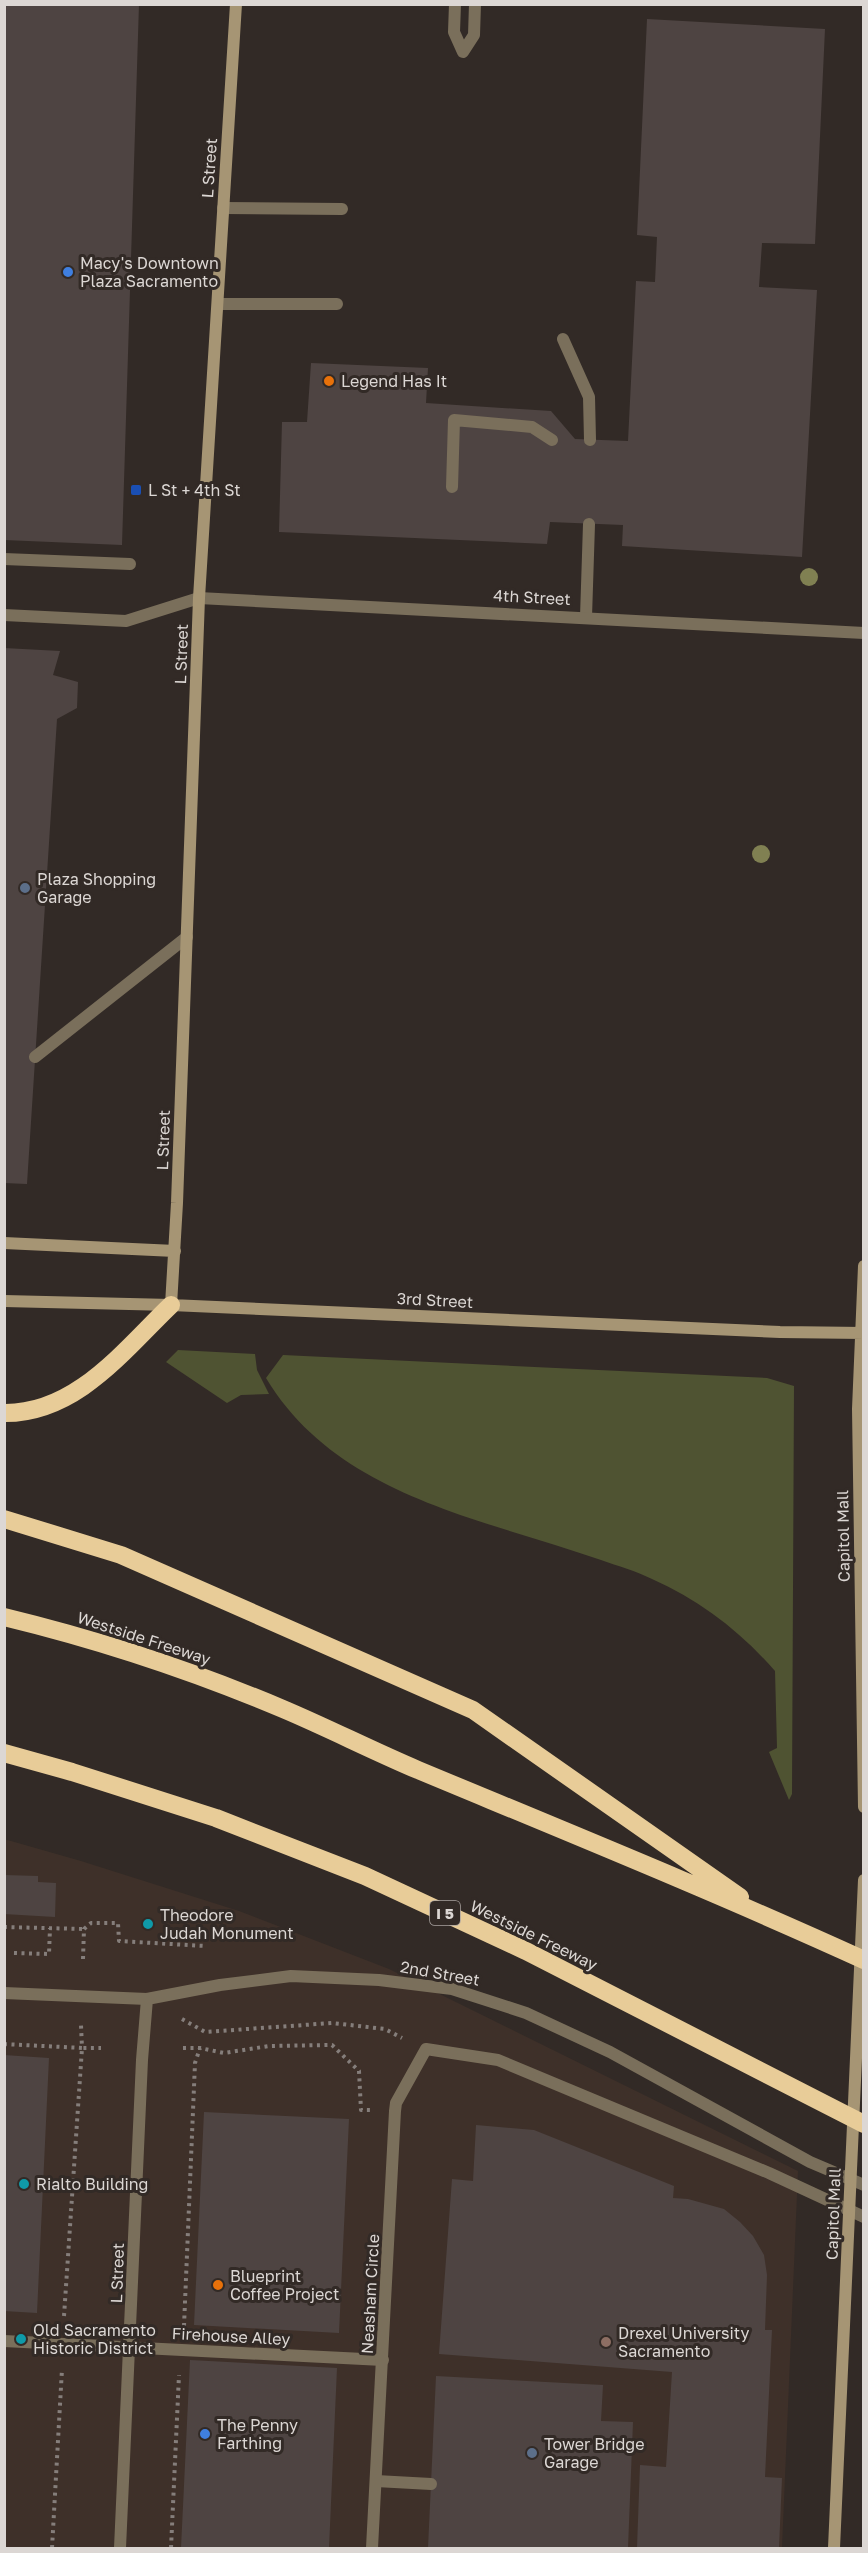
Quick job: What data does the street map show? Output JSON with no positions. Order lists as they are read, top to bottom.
{
  "streets": {
    "highway": ["Westside Freeway", "I 5"],
    "main road": ["L Street", "3rd Street", "Capitol Mall"],
    "street": [
      "4th Street",
      "2nd Street",
      "Neasham Circle",
      "Firehouse Alley"
    ]
  },
  "crossings": [
    ["L Street", "4th Street"],
    ["L Street", "3rd Street"],
    ["L Street", "2nd Street"],
    ["L Street", "Firehouse Alley"],
    ["3rd Street", "Capitol Mall"],
    ["Capitol Mall", "2nd Street"],
    ["Neasham Circle", "Firehouse Alley"]
  ],
  "places": {
    "other": [
      "Macy's Downtown Plaza Sacramento",
      "Legend Has It",
      "Plaza Shopping Garage",
      "Theodore Judah Monument",
      "Rialto Building",
      "Blueprint Coffee Project",
      "Old Sacramento Historic District",
      "Drexel University Sacramento",
      "The Penny Farthing",
      "Tower Bridge Garage"
    ],
    "transit": ["L St + 4th St"]
  }
}
